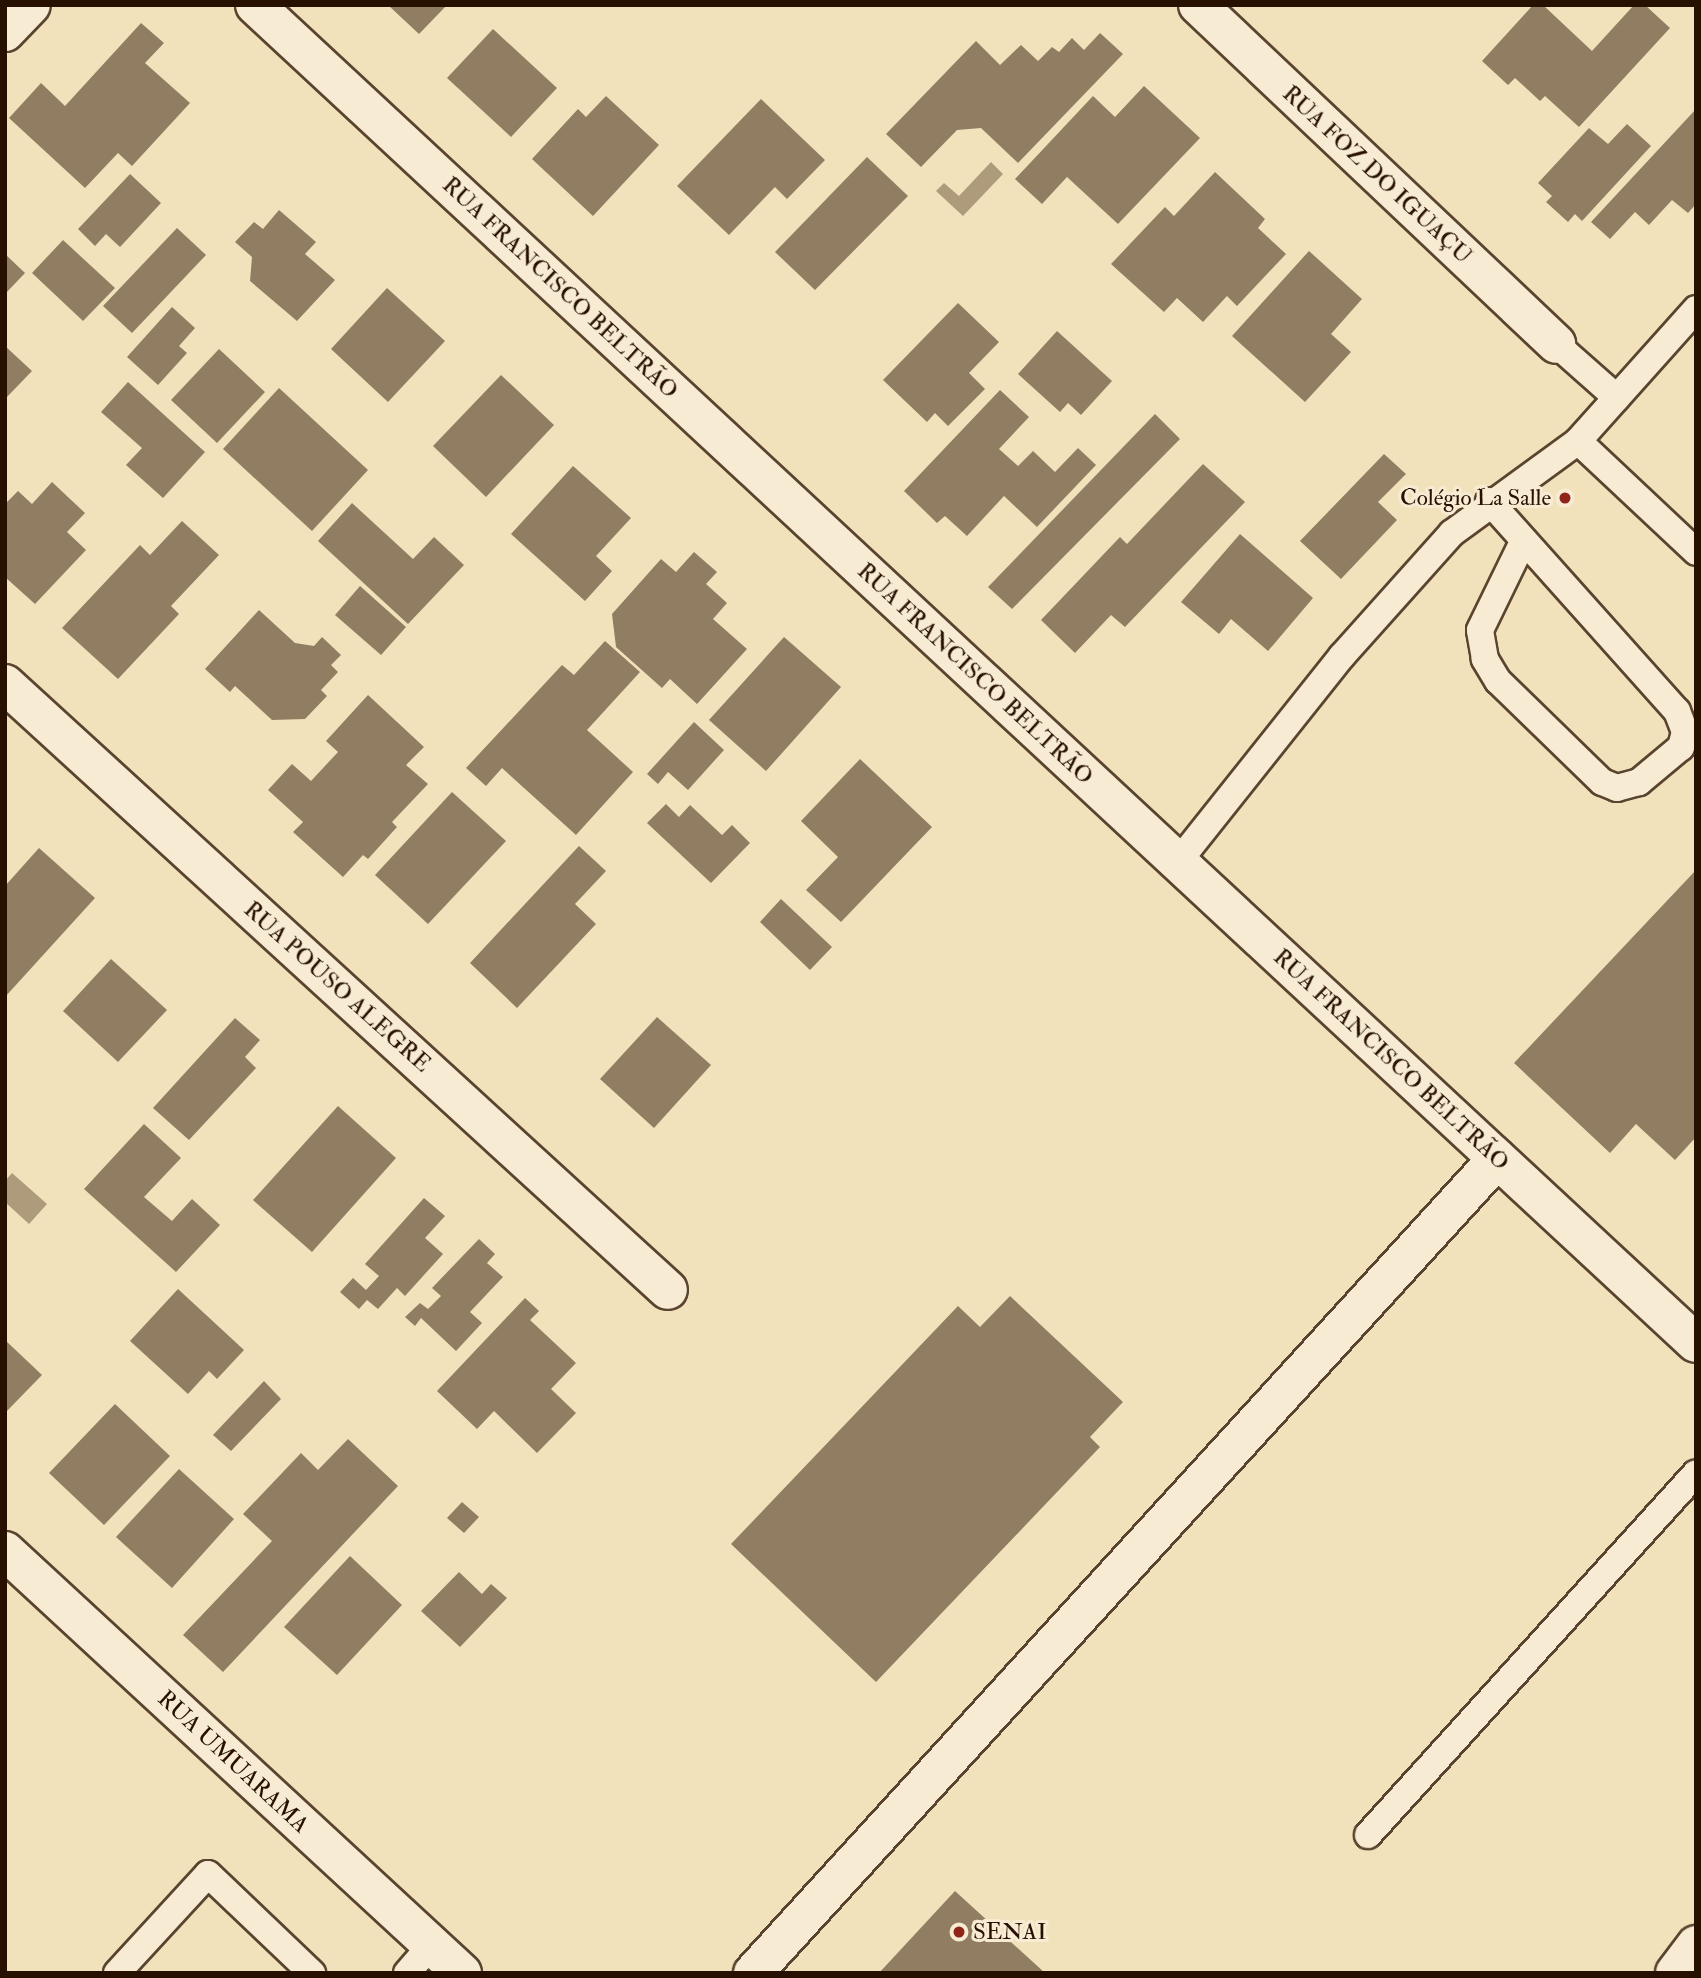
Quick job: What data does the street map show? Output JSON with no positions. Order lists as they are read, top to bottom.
{
  "streets": {
    "street": [
      "RUA FOZ DO IGUAÇU",
      "RUA FRANCISCO BELTRÃO",
      "RUA POUSO ALEGRE",
      "RUA UMUARAMA"
    ]
  },
  "places": ["Colégio La Salle", "SENAI"]
}
